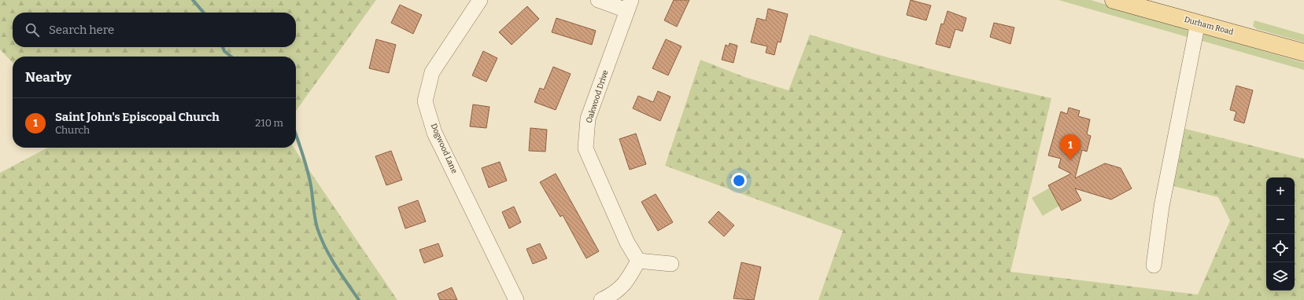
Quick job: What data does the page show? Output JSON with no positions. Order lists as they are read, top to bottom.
{
  "streets": {
    "main road": ["Durham Road"],
    "street": ["Oakwood Drive", "Dogwood Lane"]
  },
  "page": {
    "search": "Search here",
    "heading": "Nearby",
    "list": [
      {
        "mark": "1",
        "name": "Saint John's Episcopal Church",
        "note": "Church",
        "value": "210 m"
      }
    ],
    "pins": "1",
    "map_buttons": ["+", "−"]
  }
}
